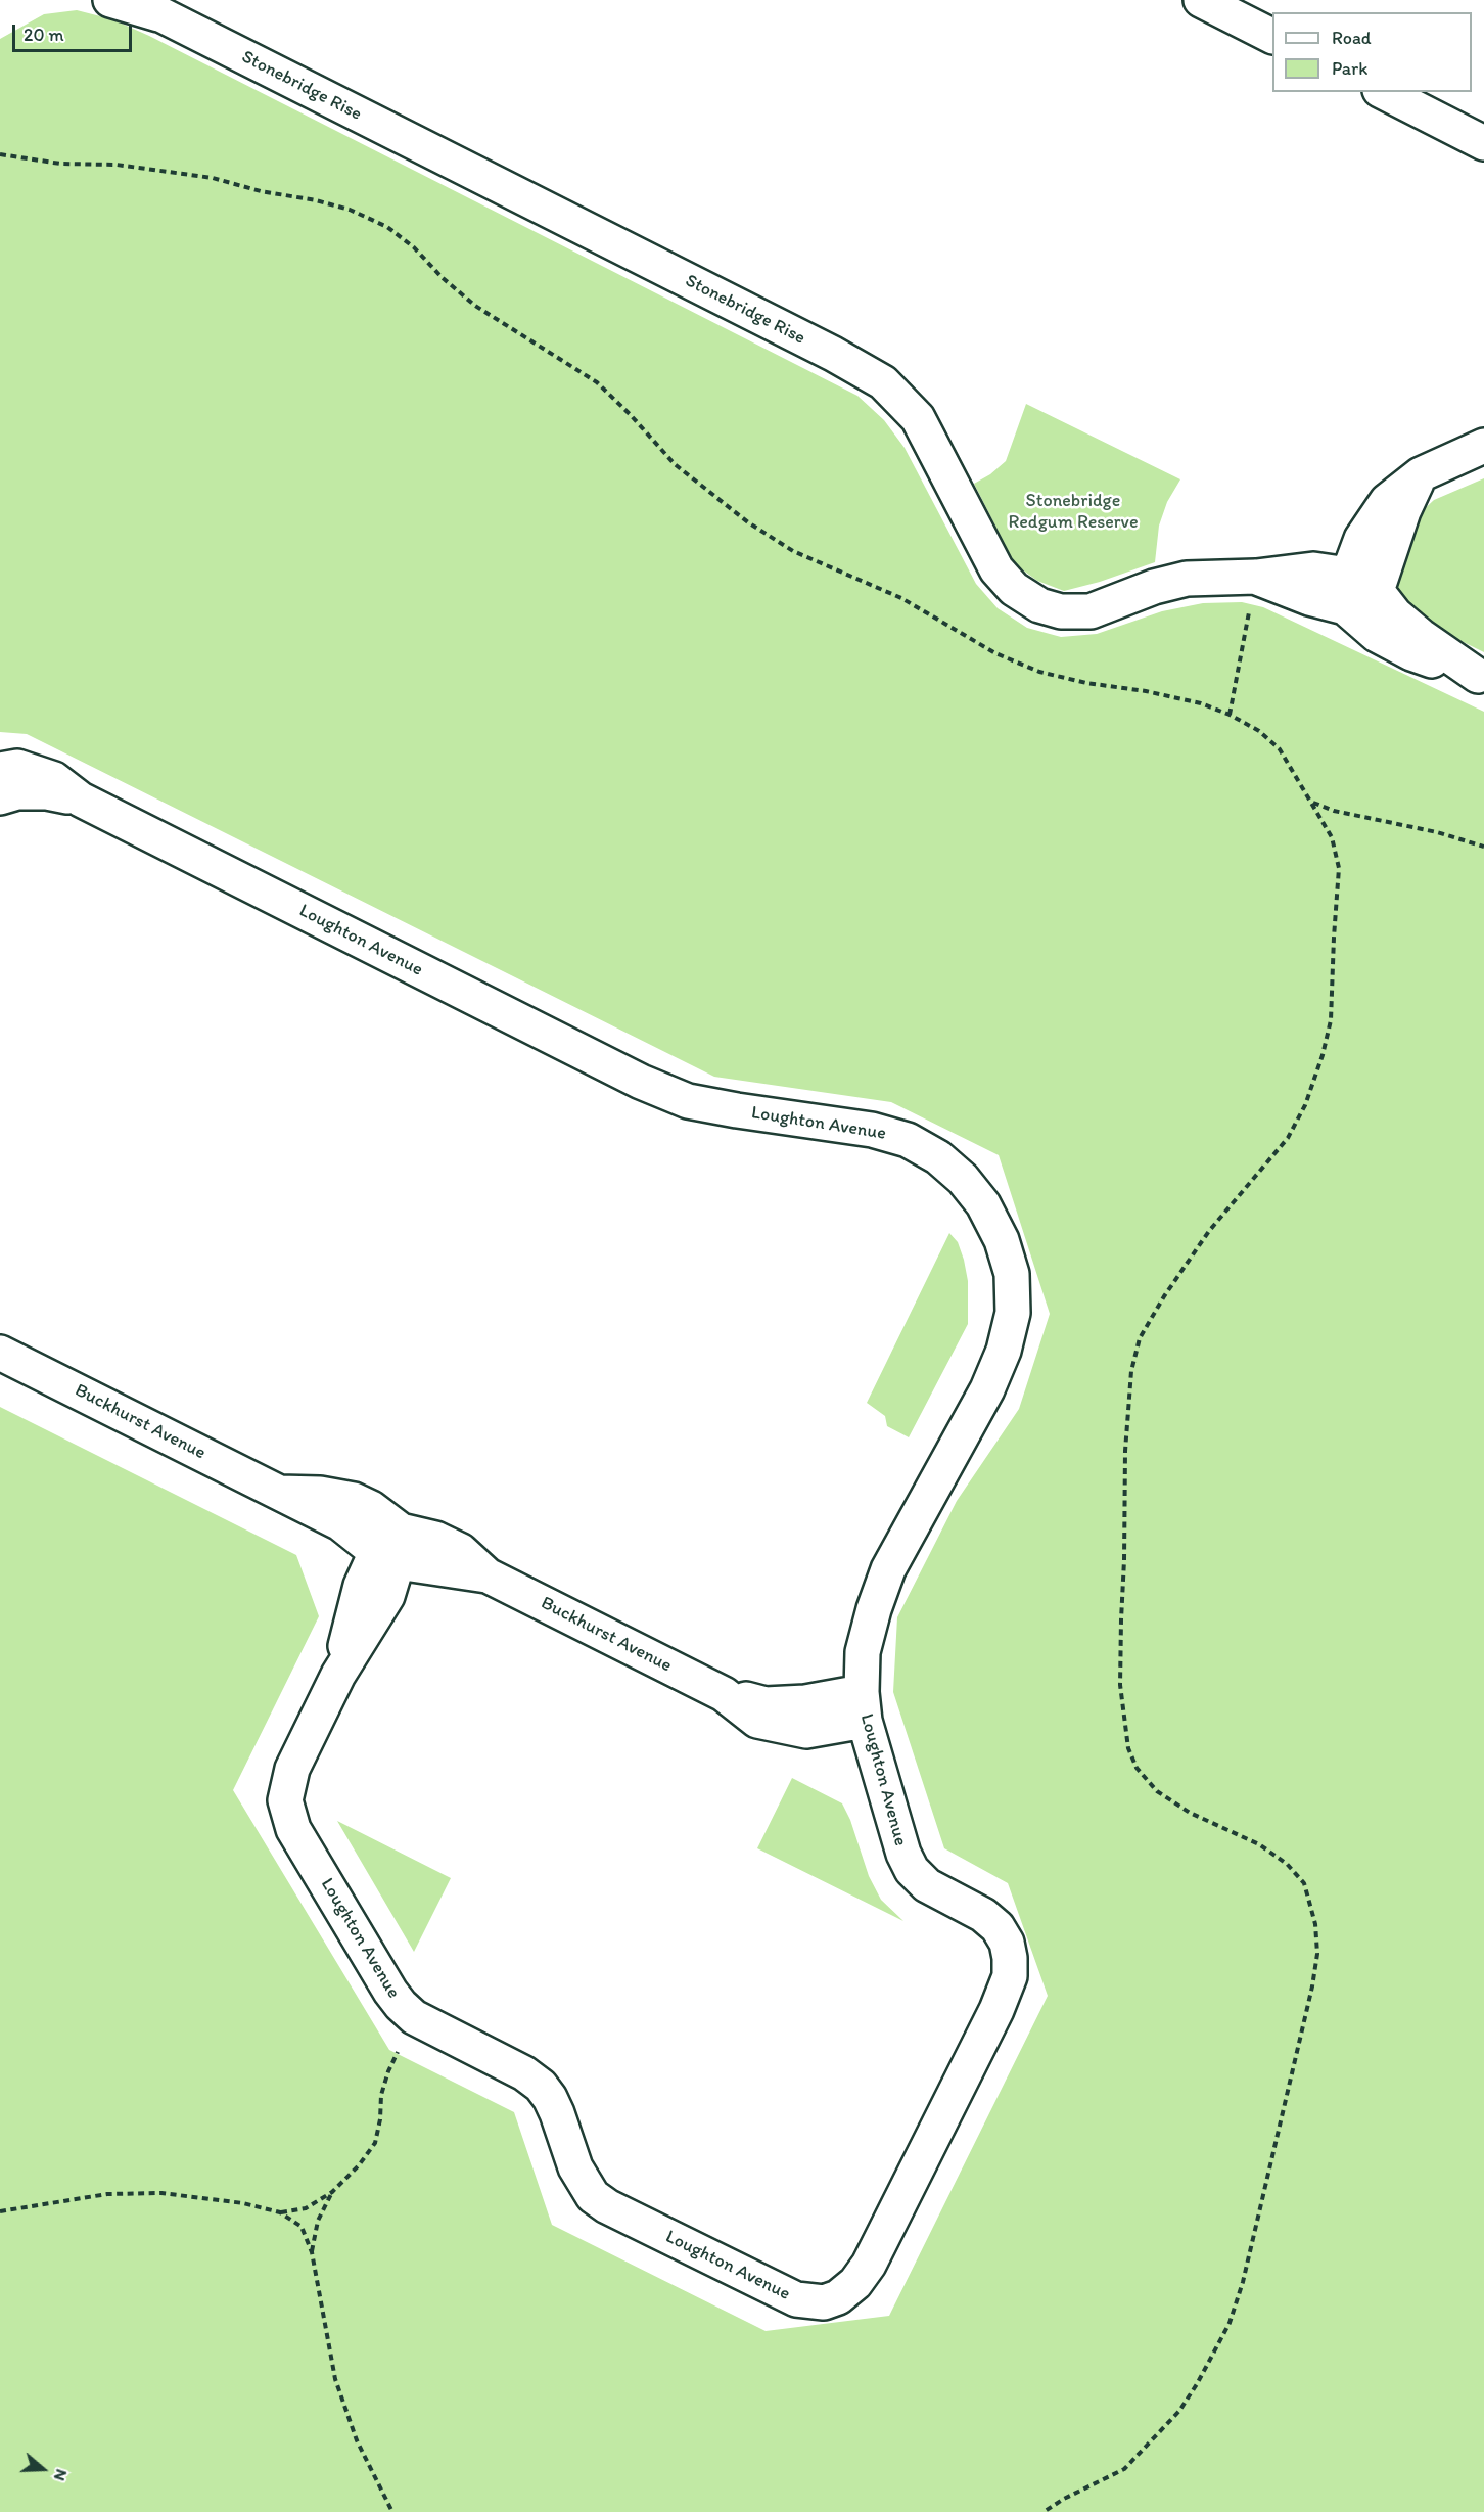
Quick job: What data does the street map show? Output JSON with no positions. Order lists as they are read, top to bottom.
{
  "streets": {
    "street": ["Stonebridge Rise", "Loughton Avenue", "Buckhurst Avenue"]
  },
  "crossings": [
    ["Loughton Avenue", "Buckhurst Avenue"]
  ],
  "parks": ["Stonebridge Redgum Reserve"],
  "legend": ["Road", "Park"],
  "scale_bar": "20 m",
  "north": "right"
}
